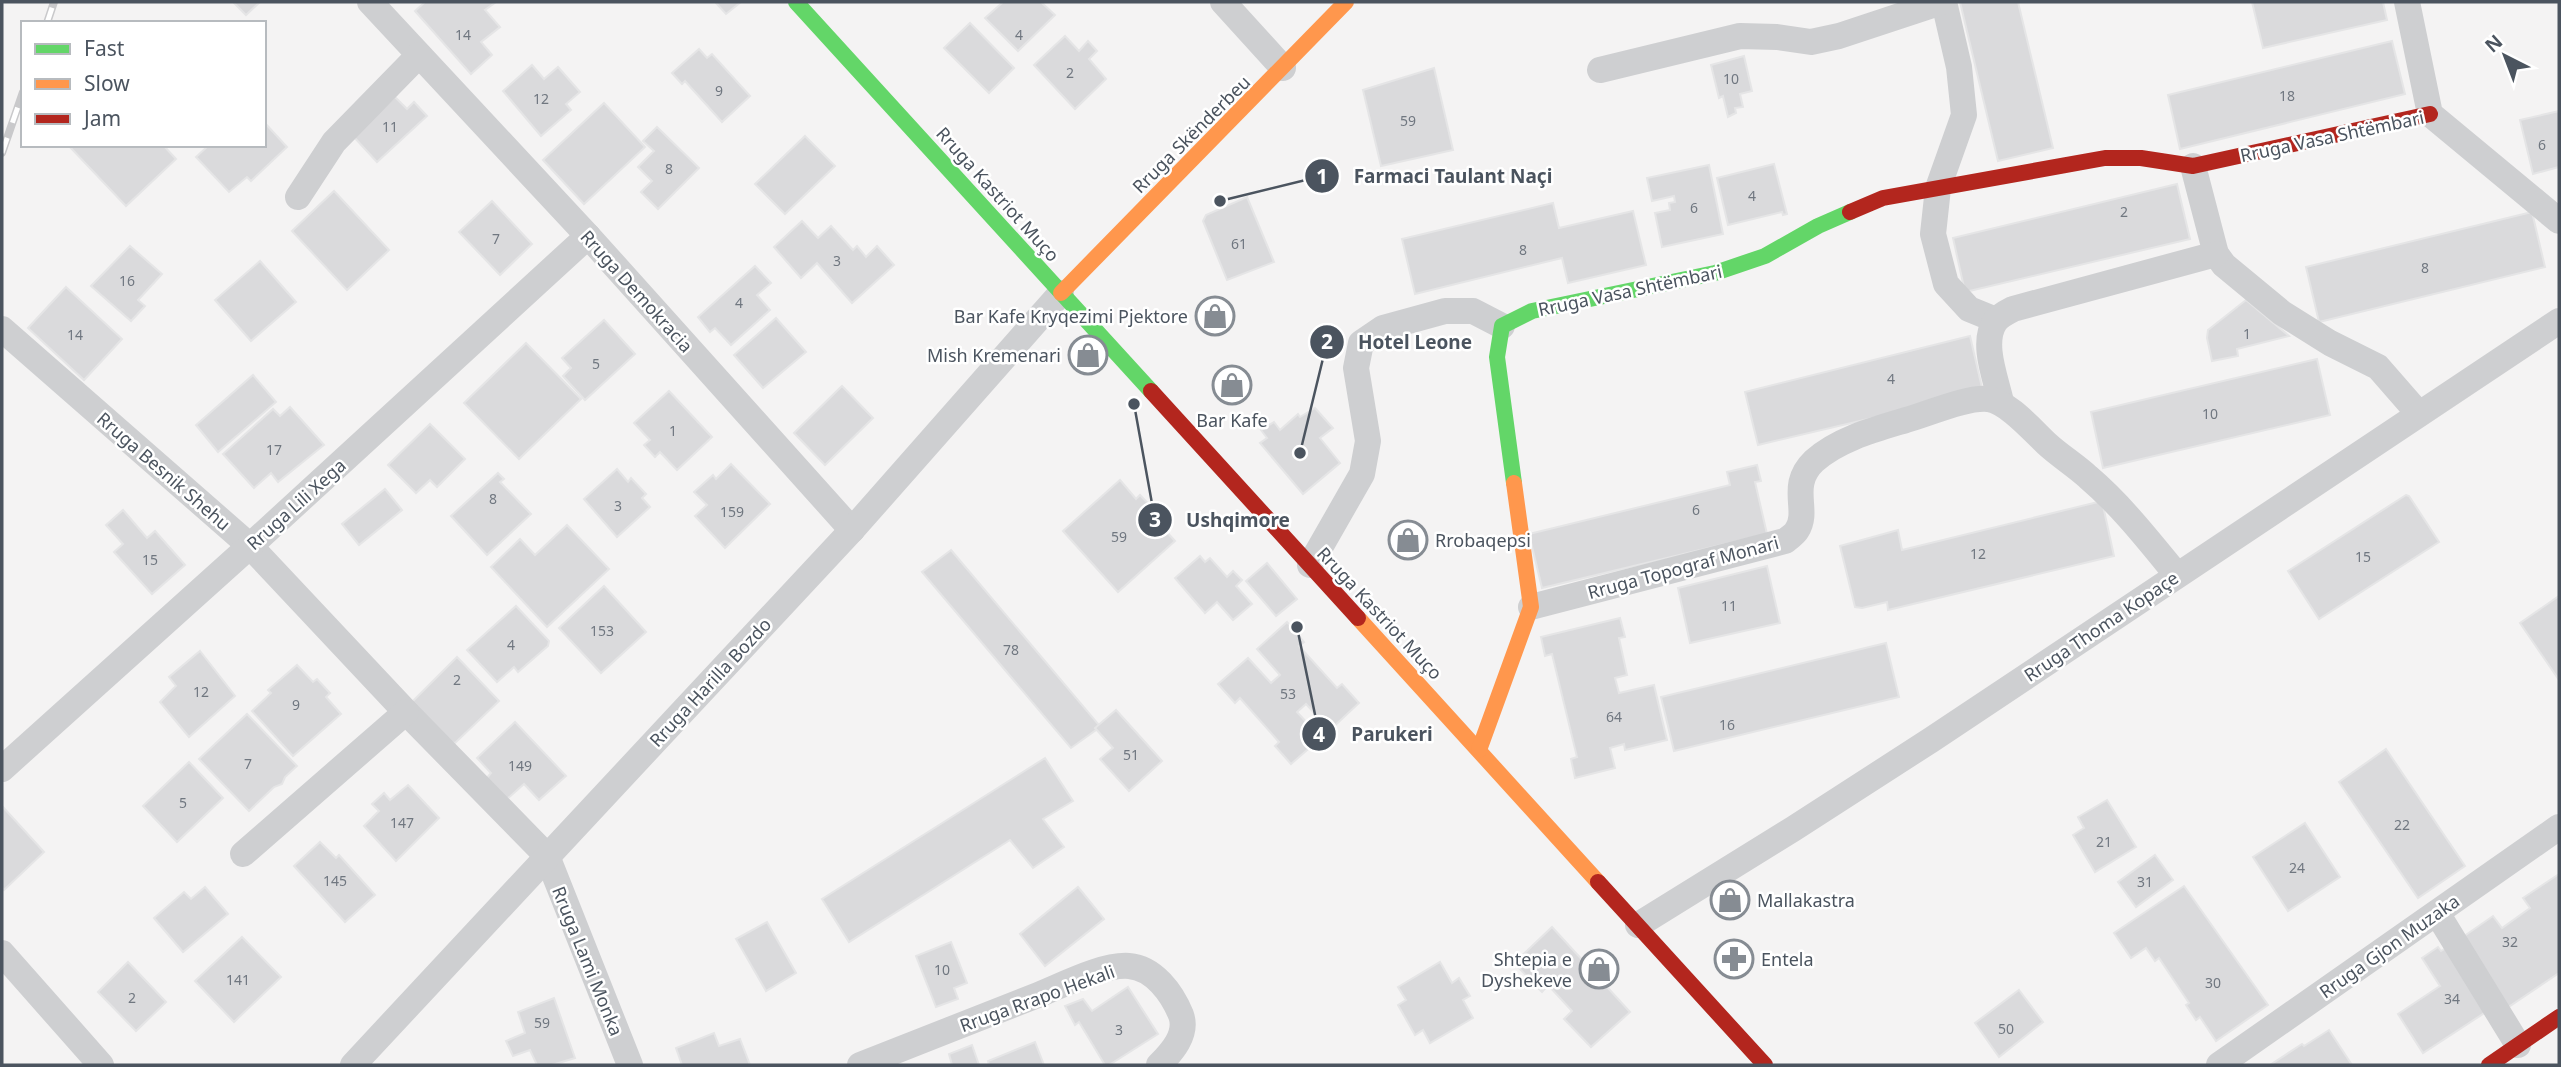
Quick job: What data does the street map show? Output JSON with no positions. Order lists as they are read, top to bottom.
{
  "streets": {
    "street": [
      "Rruga Skënderbeu",
      "Rruga Vasa Shtëmbari",
      "Rruga Kastriot Muço",
      "Rruga Demokracia",
      "Rruga Besnik Shehu",
      "Rruga Lili Xega",
      "Rruga Topograf Monari",
      "Rruga Thoma Kopaçe",
      "Rruga Harilla Bozdo",
      "Rruga Gjon Muzaka",
      "Rruga Lami Monka",
      "Rruga Rrapo Hekali"
    ]
  },
  "crossings": [
    ["Rruga Skënderbeu", "Rruga Kastriot Muço"],
    ["Rruga Skënderbeu", "Rruga Harilla Bozdo"],
    ["Rruga Kastriot Muço", "Rruga Thoma Kopaçe"],
    ["Rruga Kastriot Muço", "Rruga Harilla Bozdo"],
    ["Rruga Demokracia", "Rruga Lili Xega"],
    ["Rruga Demokracia", "Rruga Harilla Bozdo"],
    ["Rruga Besnik Shehu", "Rruga Lili Xega"],
    ["Rruga Besnik Shehu", "Rruga Harilla Bozdo"],
    ["Rruga Besnik Shehu", "Rruga Lami Monka"],
    ["Rruga Harilla Bozdo", "Rruga Lami Monka"]
  ],
  "places": {
    "other": [
      "Farmaci Taulant Naçi",
      "Ushqimore",
      "Hotel Leone",
      "Parukeri"
    ],
    "shop": [
      "Bar Kafe Kryqezimi Pjektore",
      "Mish Kremenari",
      "Bar Kafe",
      "Rrobaqepsi",
      "Mallakastra",
      "Shtepia e Dyshekeve"
    ],
    "pharmacy": ["Entela"]
  },
  "house_numbers": [
    "14",
    "4",
    "2",
    "10",
    "9",
    "18",
    "12",
    "59",
    "11",
    "6",
    "8",
    "4",
    "6",
    "2",
    "7",
    "61",
    "8",
    "3",
    "8",
    "16",
    "4",
    "1",
    "14",
    "5",
    "4",
    "10",
    "1",
    "17",
    "8",
    "3",
    "6",
    "159",
    "59",
    "12",
    "15",
    "15",
    "11",
    "153",
    "4",
    "78",
    "2",
    "12",
    "53",
    "9",
    "64",
    "16",
    "51",
    "7",
    "149",
    "5",
    "147",
    "22",
    "21",
    "24",
    "145",
    "31",
    "32",
    "10",
    "141",
    "30",
    "2",
    "34",
    "59",
    "50",
    "3"
  ],
  "legend": ["Fast", "Slow", "Jam"],
  "north": "top left"
}
